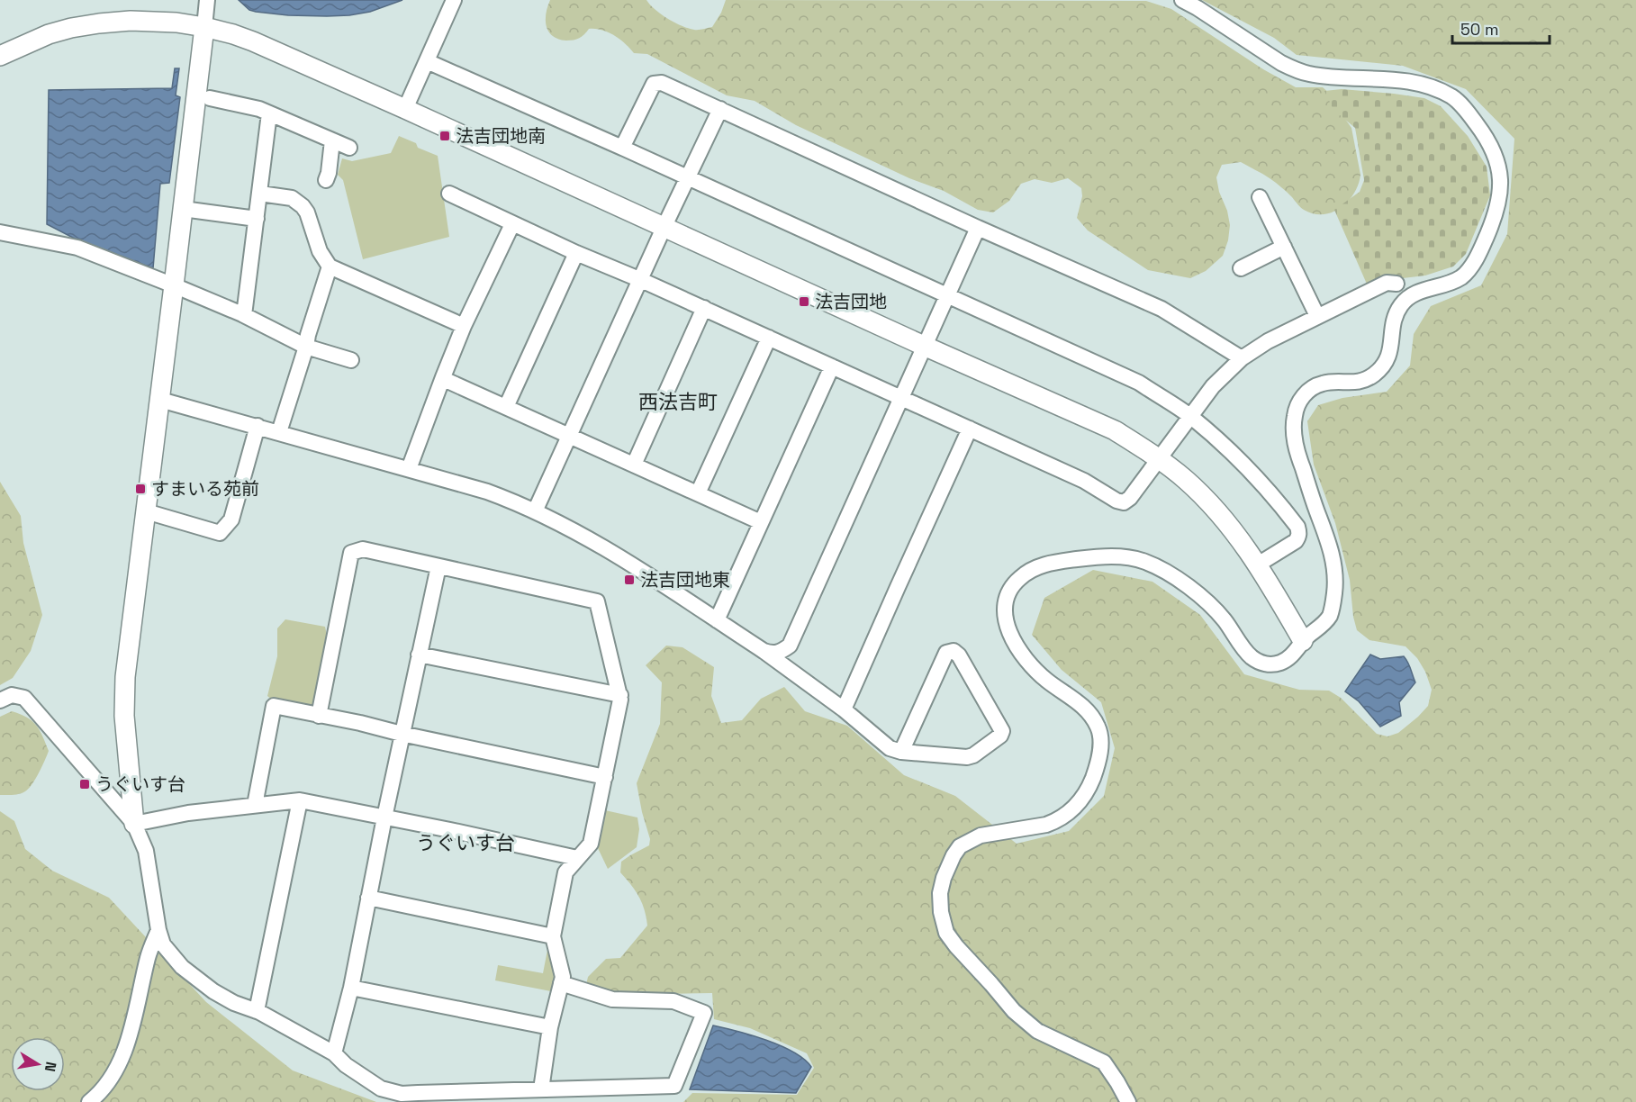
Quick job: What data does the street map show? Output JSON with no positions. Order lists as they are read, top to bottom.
{
  "districts": ["西法吉町", "うぐいす台"],
  "places": {
    "transit": [
      "法吉団地南",
      "法吉団地",
      "すまいる苑前",
      "法吉団地東",
      "うぐいす台"
    ]
  },
  "scale_bar": "50 m",
  "north": "right"
}
